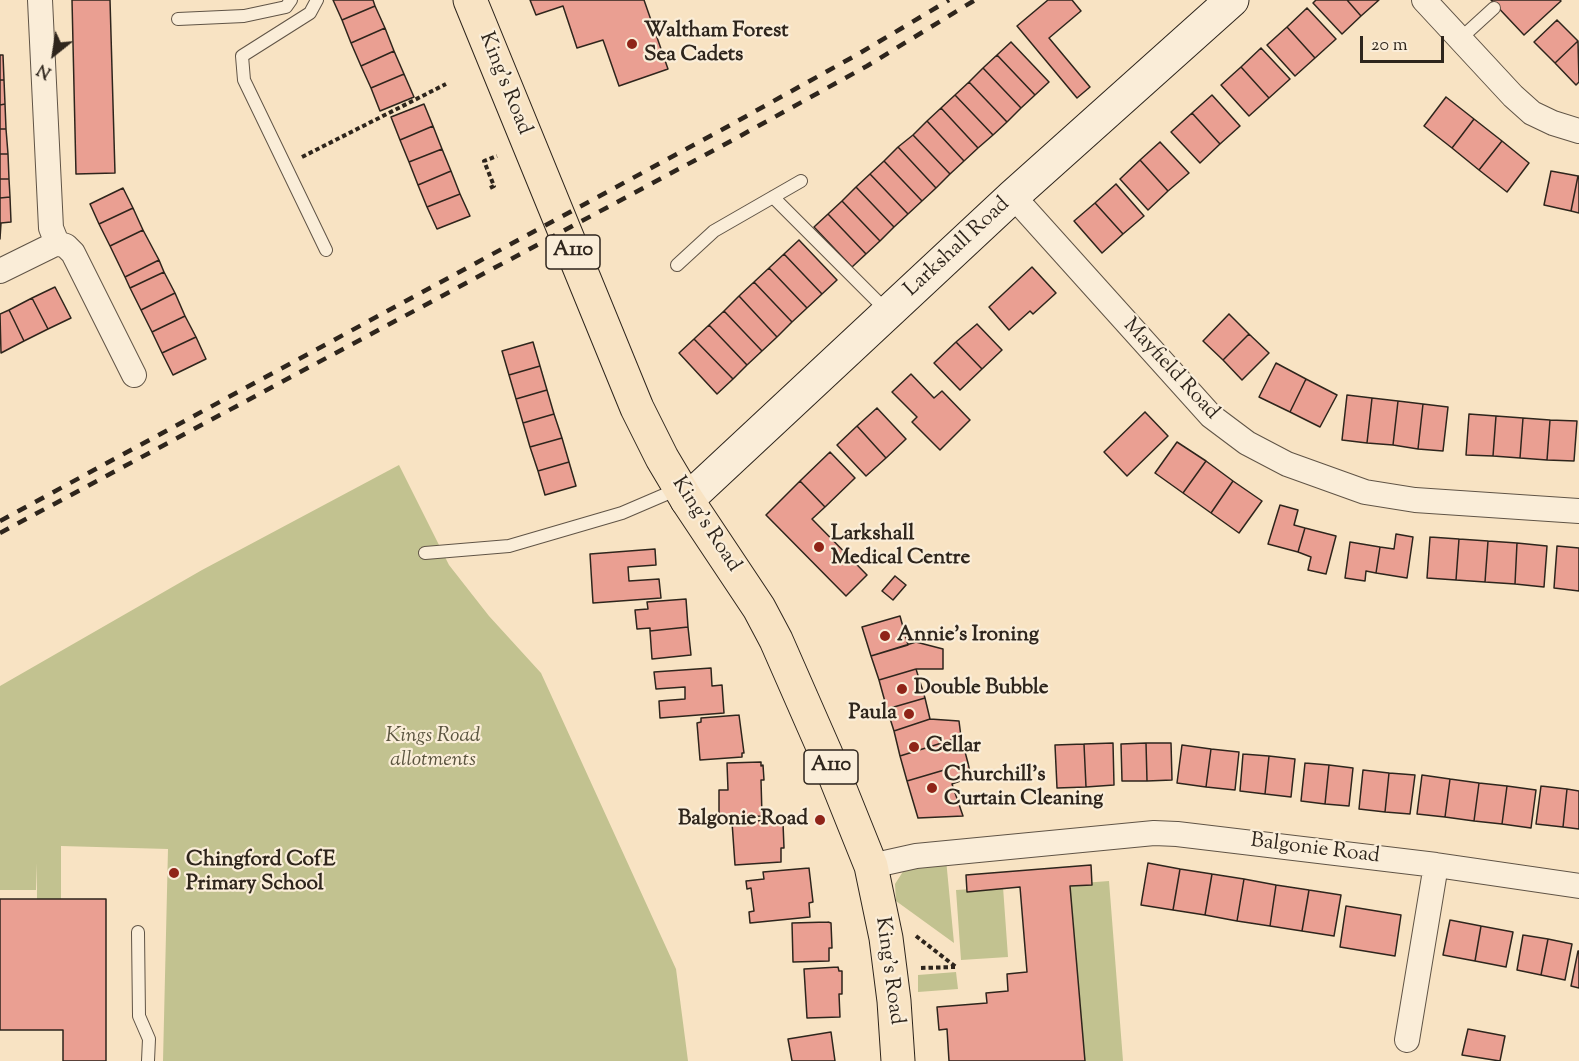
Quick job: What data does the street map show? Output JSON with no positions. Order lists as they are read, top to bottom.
{
  "streets": {
    "main road": ["King's Road", "Larkshall Road", "A110"],
    "street": ["Mayfield Road", "Balgonie Road"]
  },
  "crossings": [
    ["King's Road", "Larkshall Road"],
    ["King's Road", "Balgonie Road"],
    ["Larkshall Road", "Mayfield Road"]
  ],
  "parks": ["Kings Road allotments"],
  "places": [
    "Waltham Forest Sea Cadets",
    "Larkshall Medical Centre",
    "Annie’s Ironing",
    "Double Bubble",
    "Paula",
    "Cellar",
    "Churchill’s Curtain Cleaning",
    "Balgonie Road",
    "Chingford CofE Primary School"
  ],
  "scale_bar": "20 m",
  "north": "bottom left"
}
